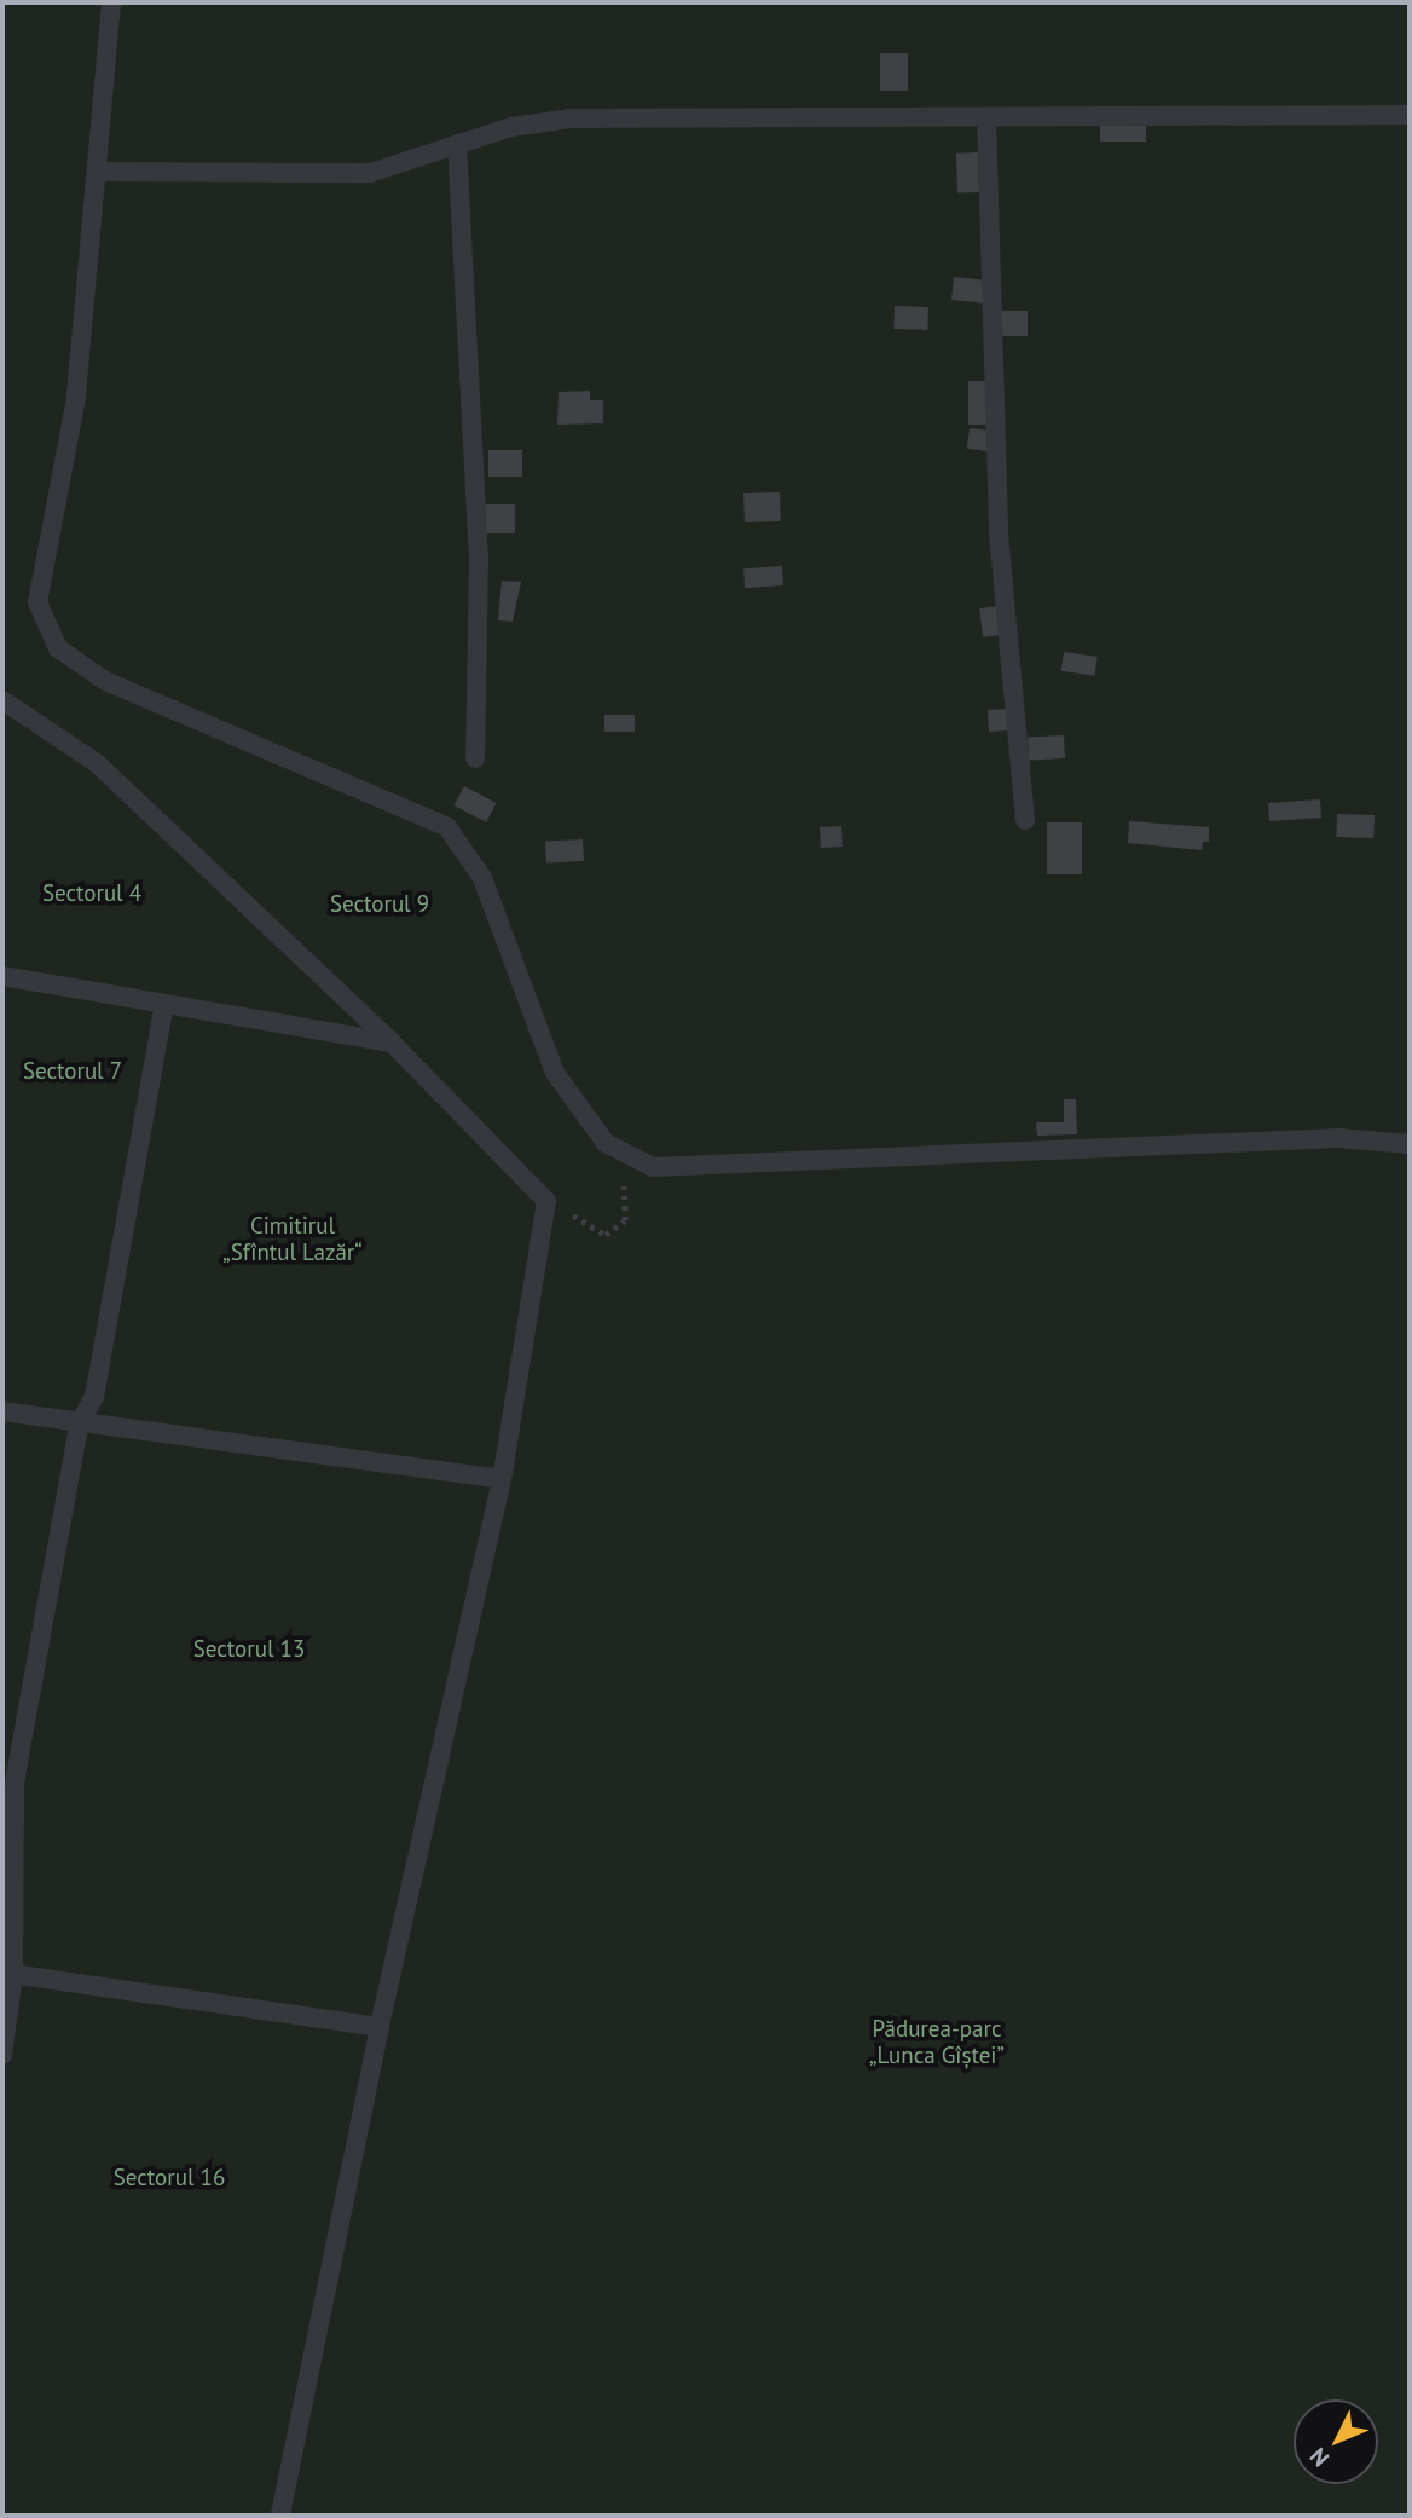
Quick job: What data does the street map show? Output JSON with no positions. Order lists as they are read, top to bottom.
{
  "parks": [
    "Sectorul 4",
    "Sectorul 9",
    "Sectorul 7",
    "Cimitirul „Sfîntul Lazăr“",
    "Sectorul 13",
    "Pădurea-parc „Lunca Gîștei”",
    "Sectorul 16"
  ],
  "north": "bottom left"
}
